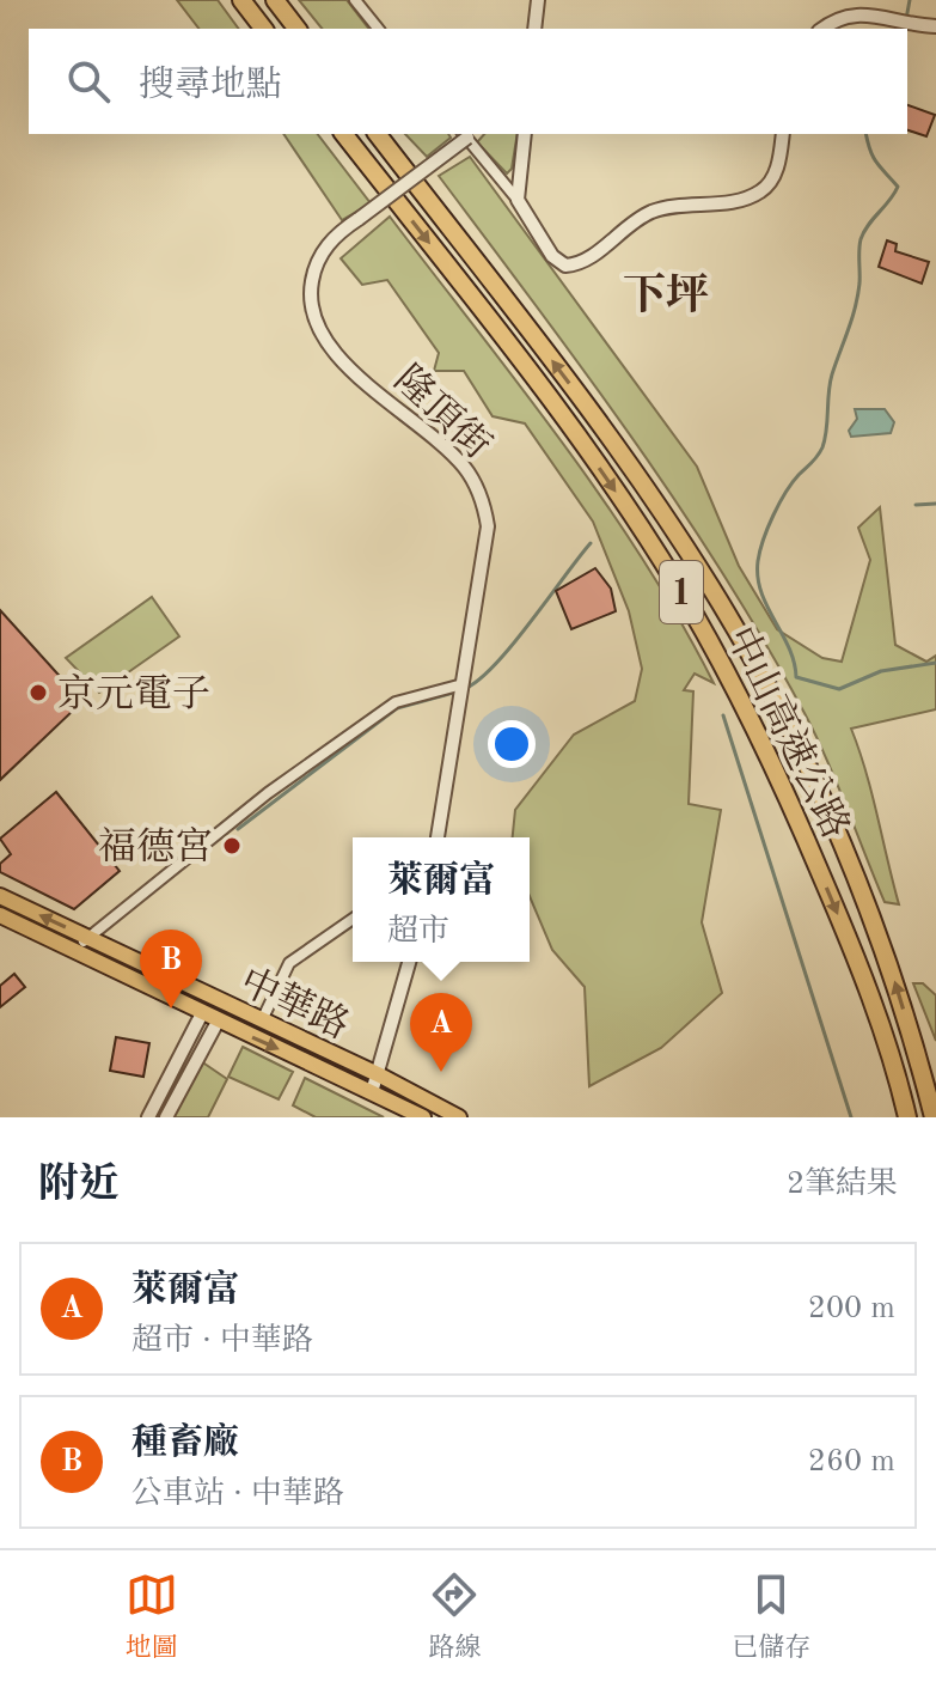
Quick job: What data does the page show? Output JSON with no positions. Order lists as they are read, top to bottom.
{
  "streets": {
    "highway": ["1", "中山高速公路"],
    "main road": ["中華路"],
    "street": ["隆頂街"]
  },
  "districts": ["下坪"],
  "places": ["京元電子", "福德宮"],
  "page": {
    "search": "搜尋地點",
    "popup": ["萊爾富", "超市"],
    "pins": ["B", "A"],
    "heading": ["附近", "2筆結果"],
    "list": [
      {
        "mark": "A",
        "name": "萊爾富",
        "note": "超市 · 中華路",
        "value": "200 m"
      },
      {
        "mark": "B",
        "name": "種畜廠",
        "note": "公車站 · 中華路",
        "value": "260 m"
      }
    ],
    "nav": ["地圖", "路線", "已儲存"]
  }
}
